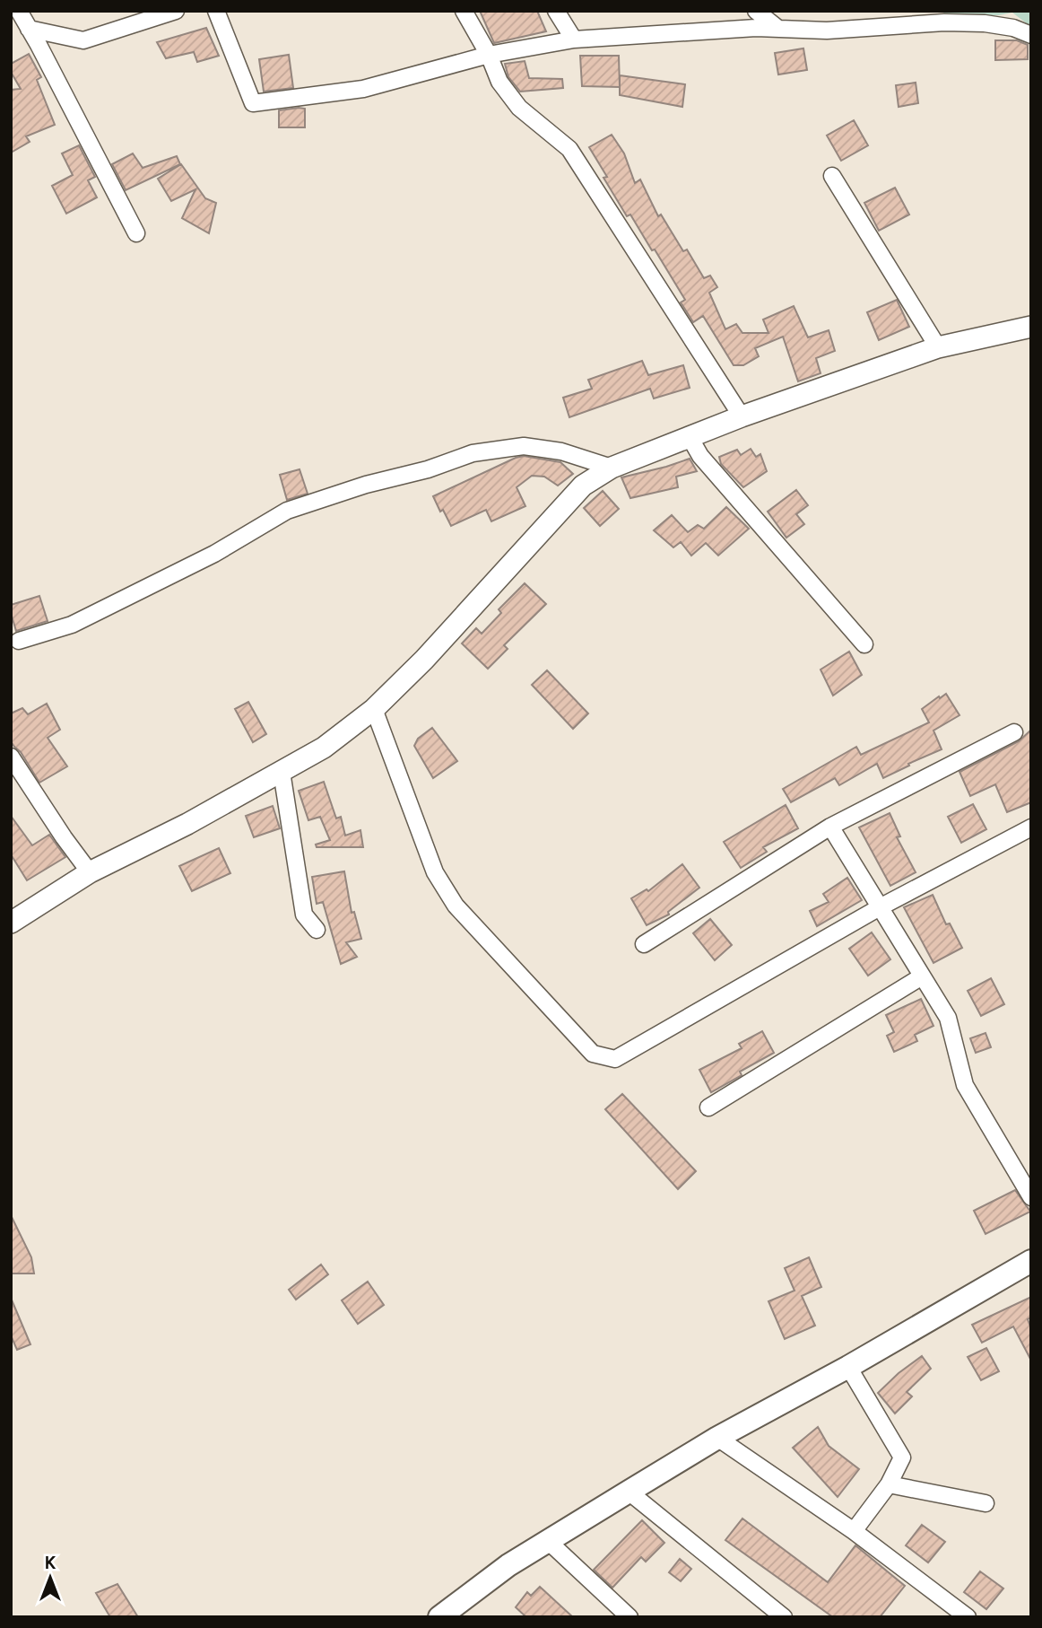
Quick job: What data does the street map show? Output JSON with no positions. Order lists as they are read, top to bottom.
{
  "north": "top"
}
